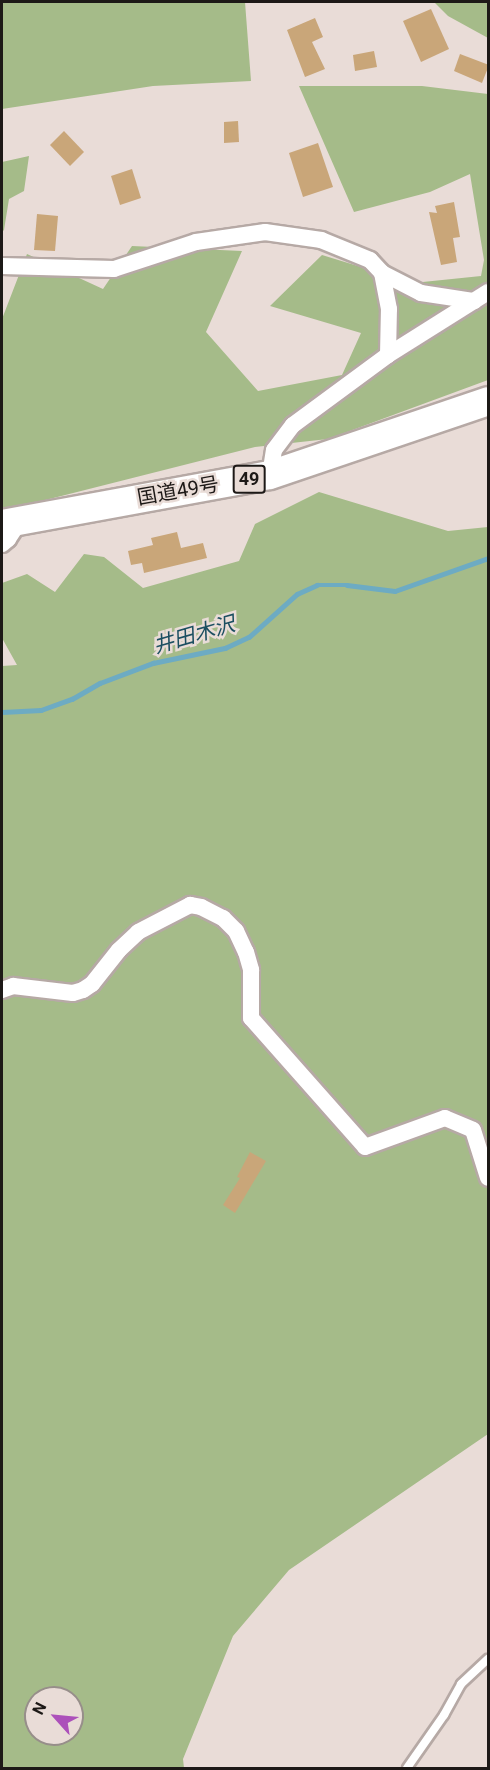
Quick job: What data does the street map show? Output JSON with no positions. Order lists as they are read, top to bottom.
{
  "streets": {
    "highway": ["49", "国道49号"]
  },
  "water": ["井田木沢"],
  "north": "top left"
}
